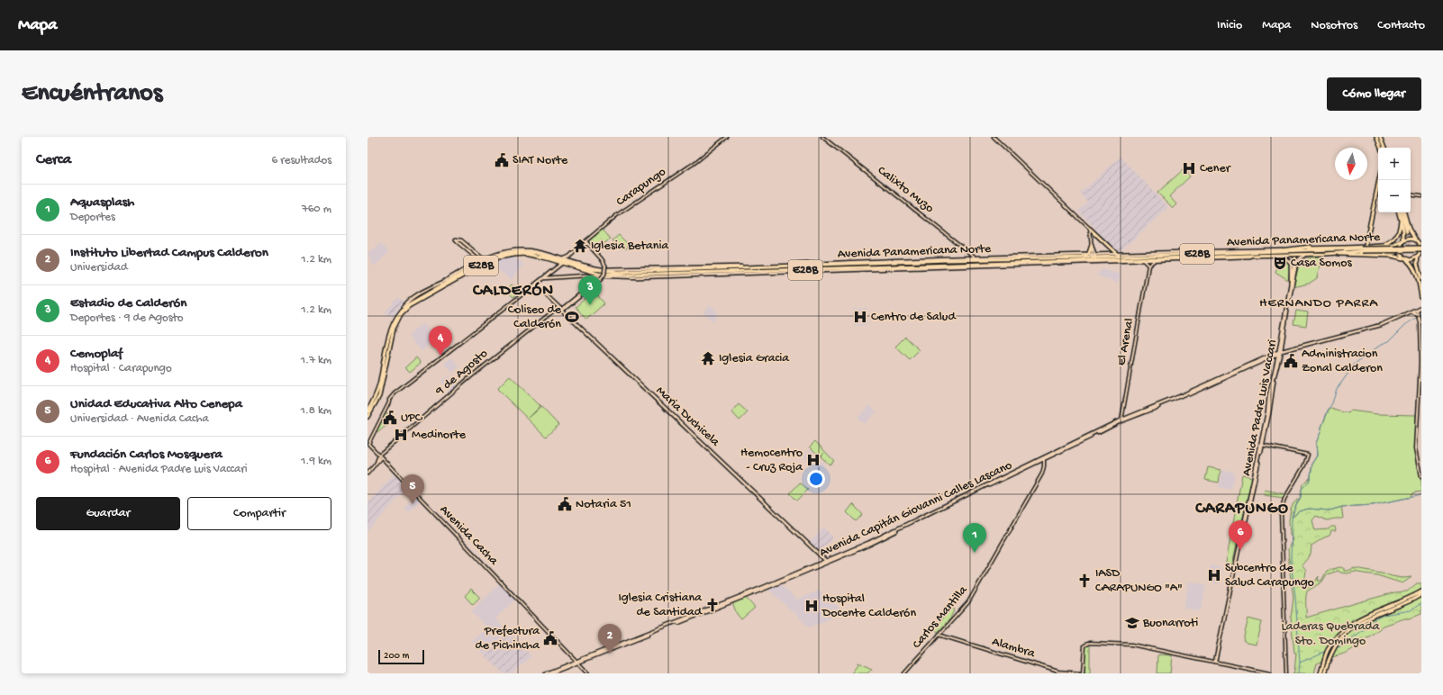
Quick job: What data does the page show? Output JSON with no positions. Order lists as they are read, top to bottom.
{
  "streets": {
    "highway": ["Avenida Panamericana Norte", "E28B"],
    "main road": [
      "Carapungo",
      "Avenida Padre Luis Vaccari",
      "Maria Duchicela",
      "Avenida Capitán Giovanni Calles Lascano"
    ],
    "street": [
      "Calixto Muzo",
      "El Arenal",
      "9 de Agosto",
      "Avenida Cacha",
      "Carlos Mantilla",
      "Alambra"
    ]
  },
  "crossings": [
    ["Carapungo", "Avenida Panamericana Norte"],
    ["Calixto Muzo", "Avenida Panamericana Norte"],
    ["Avenida Panamericana Norte", "Avenida Padre Luis Vaccari"],
    ["El Arenal", "Avenida Capitán Giovanni Calles Lascano"],
    ["9 de Agosto", "Maria Duchicela"],
    ["9 de Agosto", "Avenida Cacha"],
    ["Avenida Padre Luis Vaccari", "Avenida Capitán Giovanni Calles Lascano"],
    ["Maria Duchicela", "Avenida Capitán Giovanni Calles Lascano"],
    ["Maria Duchicela", "Avenida Cacha"],
    ["Avenida Capitán Giovanni Calles Lascano", "Avenida Cacha"],
    ["Avenida Capitán Giovanni Calles Lascano", "Carlos Mantilla"],
    ["Carlos Mantilla", "Alambra"]
  ],
  "districts": ["CALDERÓN", "HERNANDO PARRA", "CARAPUNGO"],
  "parks": ["Laderas Quebrada Sto. Domingo"],
  "places": {
    "public building": [
      "SIAT Norte",
      "Administracion Zonal Calderon",
      "UPC",
      "Notaria 51",
      "Prefectura de Pichincha"
    ],
    "hospital": [
      "Cener",
      "Centro de Salud",
      "Medinorte",
      "Hemocentro - Cruz Roja",
      "Subcentro de Salud Carapungo",
      "Hospital Docente Calderón"
    ],
    "temple": ["Iglesia Betania", "Iglesia Gracia"],
    "theatre": ["Casa Somos"],
    "sports": ["Coliseo de Calderón"],
    "church": ["IASD CARAPUNGO \"A\"", "Iglesia Cristiana de Santidad"],
    "school or university": ["Buonarroti"]
  },
  "scale_bar": "200 m",
  "north": "bottom",
  "page": {
    "header": "Mapa",
    "nav": [
      "Inicio",
      "Mapa",
      "Nosotros",
      "Contacto"
    ],
    "buttons": [
      "Cómo llegar",
      ["Guardar", "Compartir"]
    ],
    "title": "Encuéntranos",
    "heading": ["Cerca", "6 resultados"],
    "map_buttons": ["+", "−"],
    "list": [
      {
        "mark": "1",
        "name": "Aquasplash",
        "note": "Deportes",
        "value": "760 m"
      },
      {
        "mark": "2",
        "name": "Instituto Libertad Campus Calderon",
        "note": "Universidad",
        "value": "1.2 km"
      },
      {
        "mark": "3",
        "name": "Estadio de Calderón",
        "note": "Deportes · 9 de Agosto",
        "value": "1.2 km"
      },
      {
        "mark": "4",
        "name": "Cemoplaf",
        "note": "Hospital · Carapungo",
        "value": "1.7 km"
      },
      {
        "mark": "5",
        "name": "Unidad Educativa Alto Cenepa",
        "note": "Universidad · Avenida Cacha",
        "value": "1.8 km"
      },
      {
        "mark": "6",
        "name": "Fundación Carlos Mosquera",
        "note": "Hospital · Avenida Padre Luis Vaccari",
        "value": "1.9 km"
      }
    ],
    "pins": [
      "3",
      "4",
      "5",
      "6",
      "1",
      "2"
    ],
    "scale": "200 m"
  }
}
